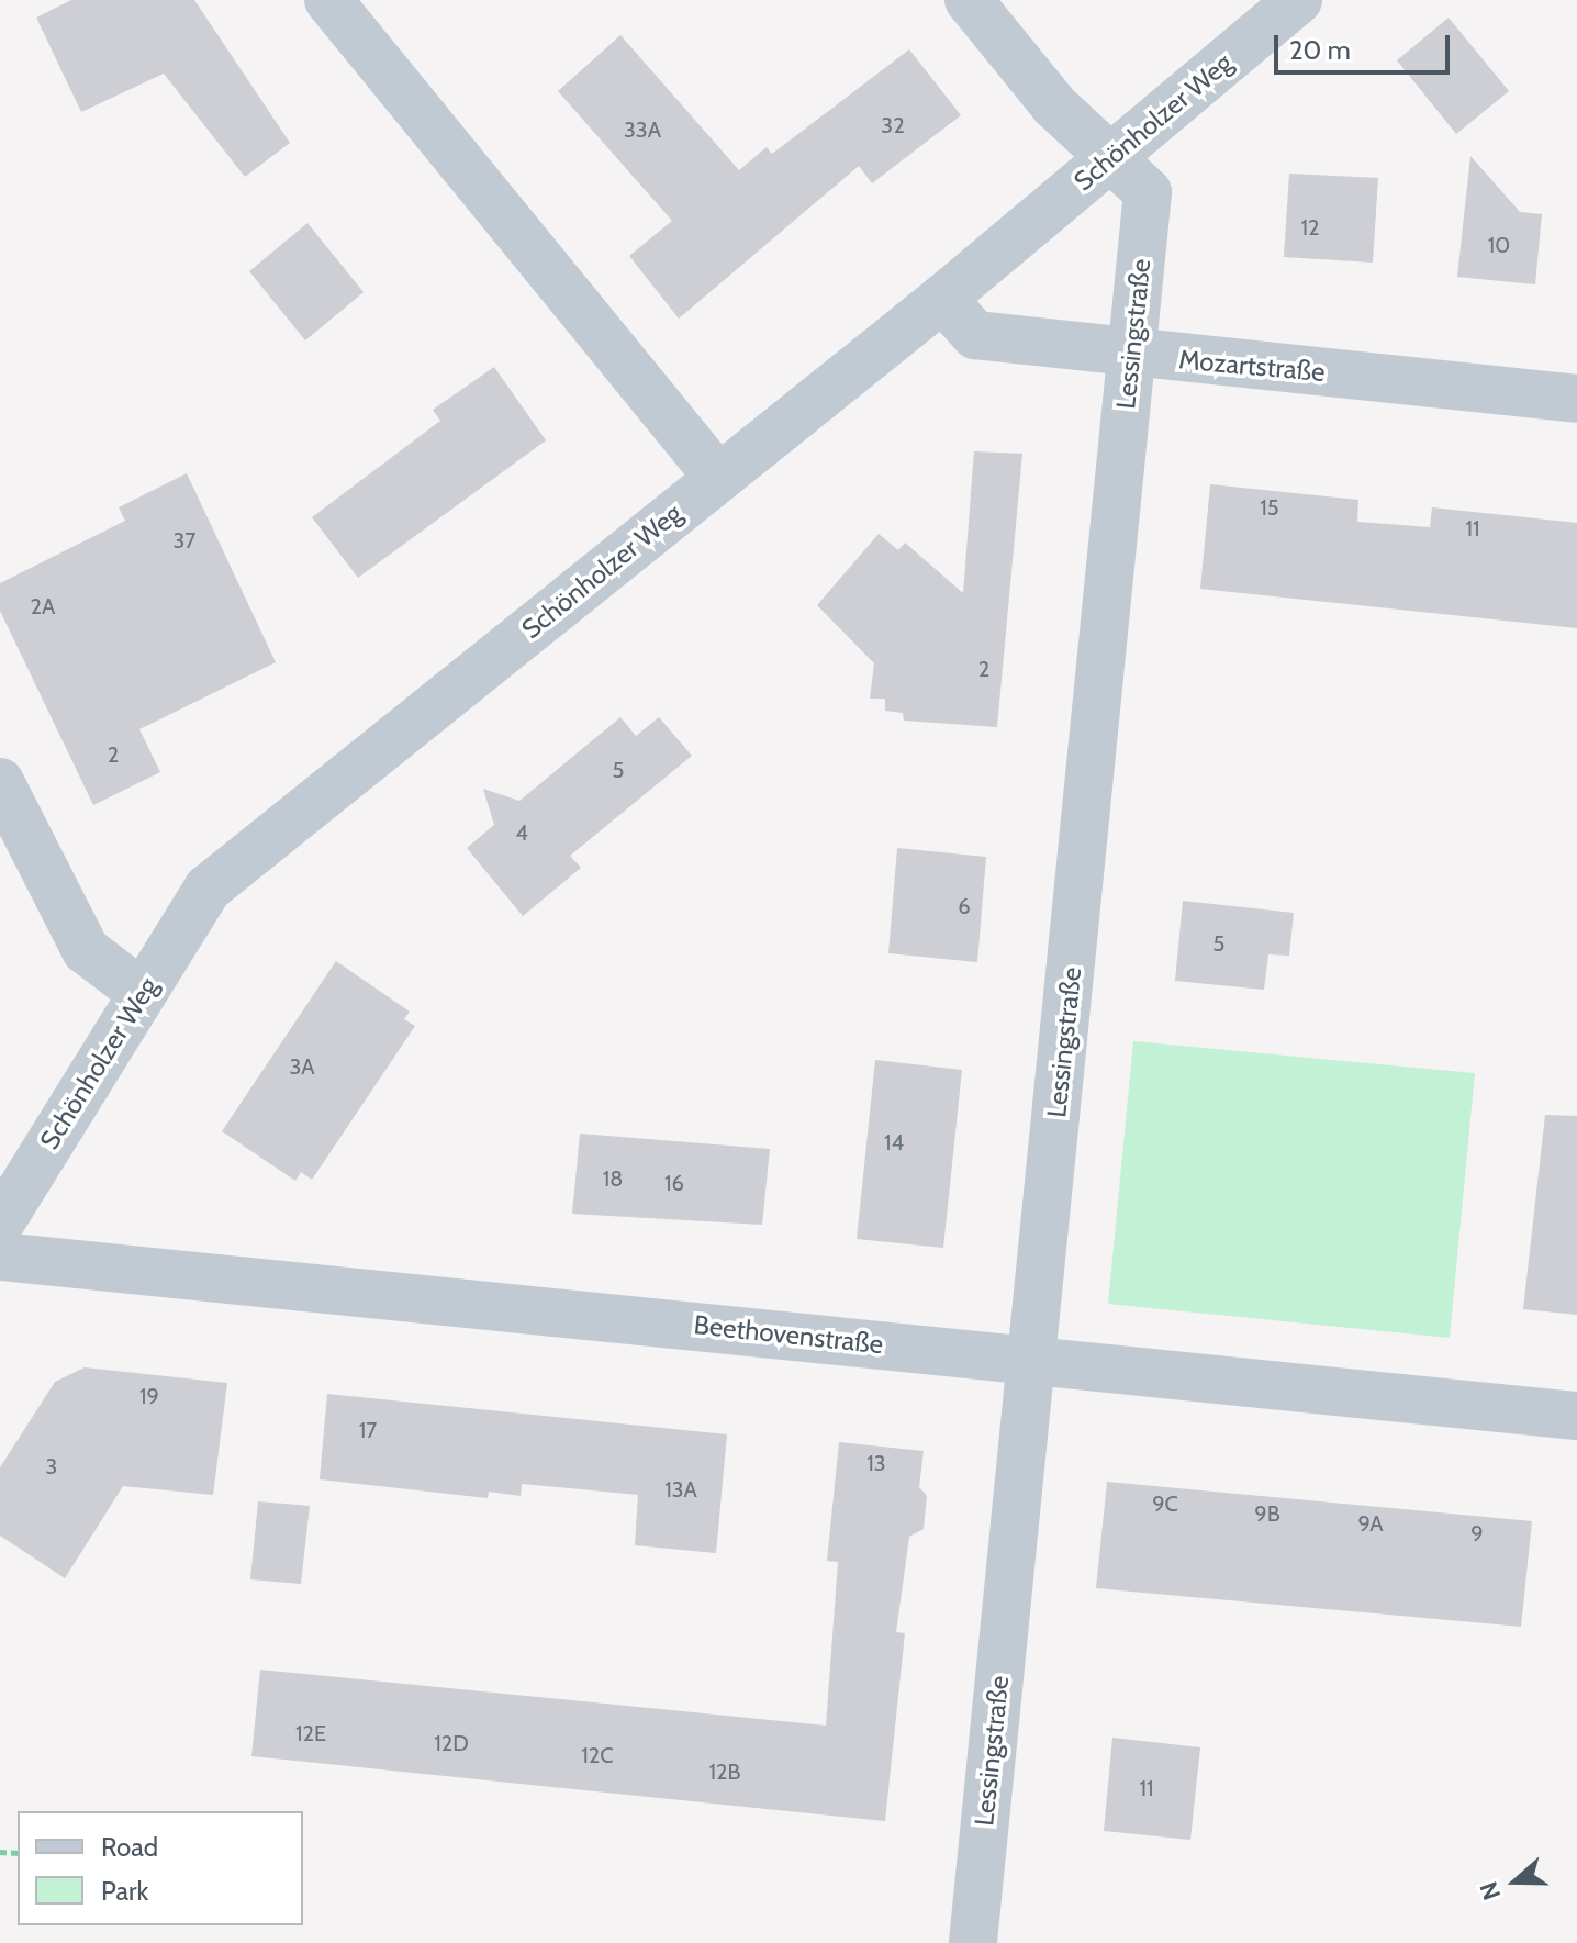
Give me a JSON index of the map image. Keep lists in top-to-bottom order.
{
  "streets": {
    "street": [
      "Schönholzer Weg",
      "Lessingstraße",
      "Mozartstraße",
      "Beethovenstraße"
    ]
  },
  "crossings": [
    ["Schönholzer Weg", "Lessingstraße"],
    ["Schönholzer Weg", "Mozartstraße"],
    ["Lessingstraße", "Mozartstraße"],
    ["Lessingstraße", "Beethovenstraße"]
  ],
  "house_numbers": [
    "32",
    "33A",
    "12",
    "10",
    "15",
    "11",
    "37",
    "2A",
    "2",
    "2",
    "5",
    "4",
    "6",
    "5",
    "3A",
    "14",
    "18",
    "16",
    "19",
    "17",
    "13",
    "3",
    "13A",
    "9C",
    "9B",
    "9A",
    "9",
    "12E",
    "12D",
    "12C",
    "12B",
    "11"
  ],
  "legend": ["Road", "Park"],
  "scale_bar": "20 m",
  "north": "left"
}
